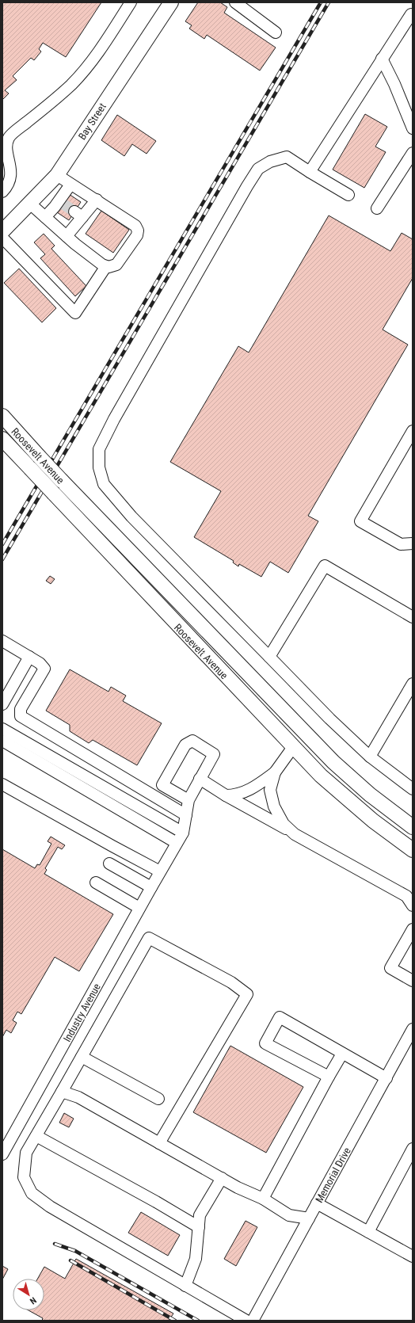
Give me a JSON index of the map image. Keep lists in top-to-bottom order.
{
  "streets": {
    "main road": ["Bay Street", "Roosevelt Avenue"],
    "street": ["Industry Avenue", "Memorial Drive"]
  },
  "north": "bottom right"
}
